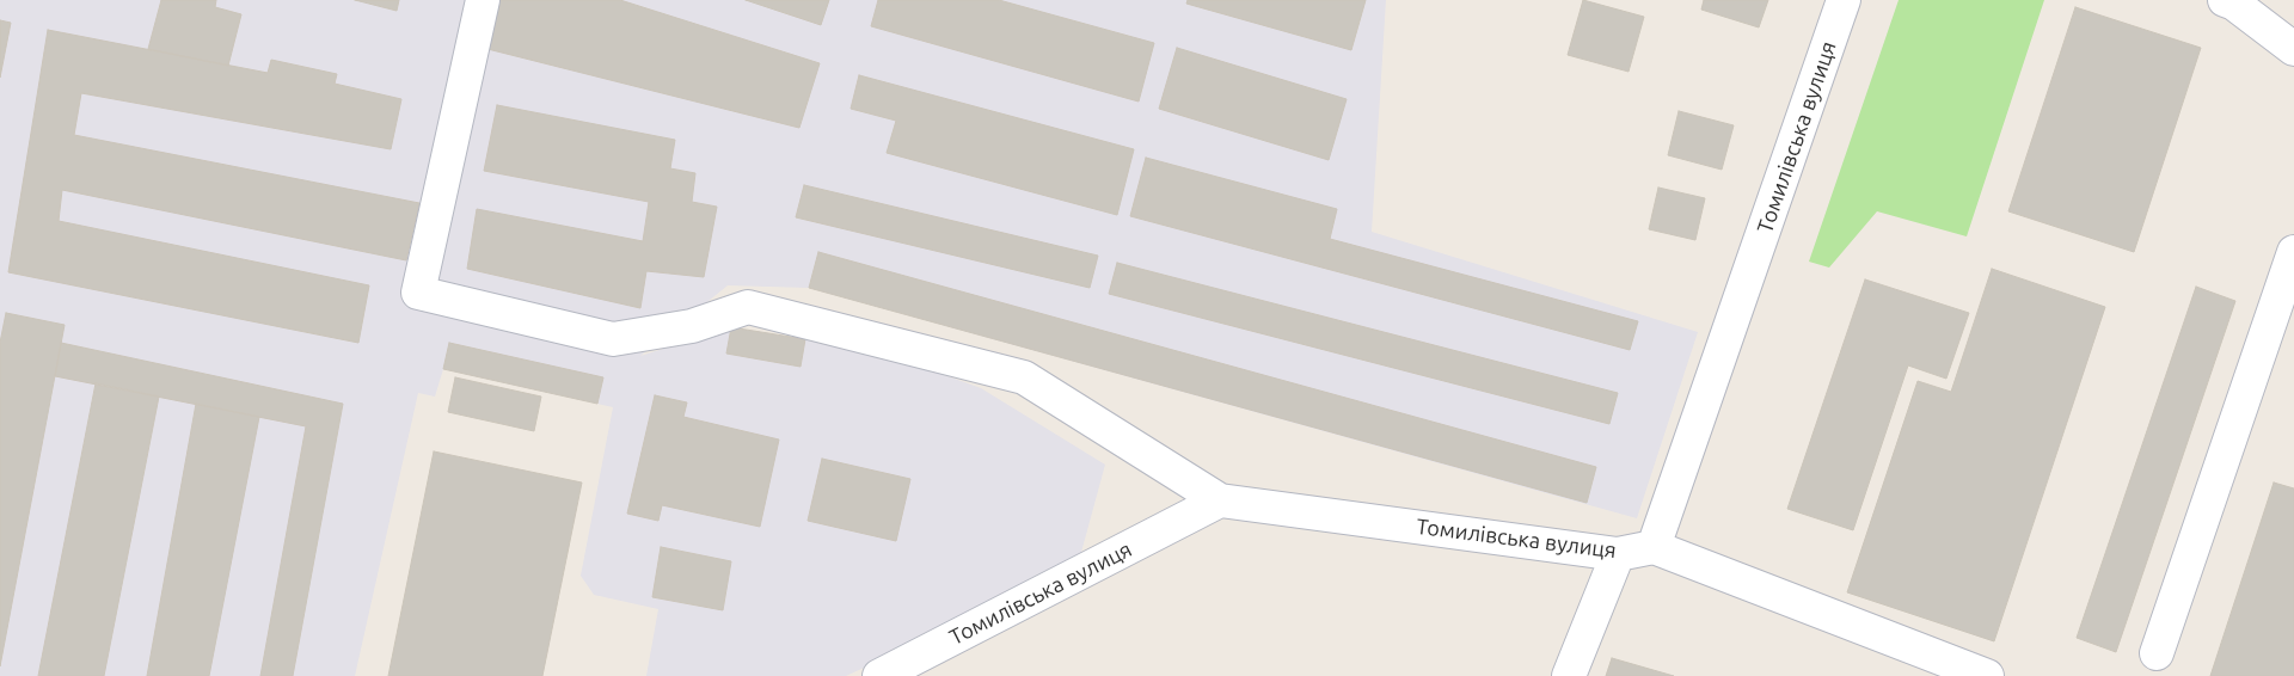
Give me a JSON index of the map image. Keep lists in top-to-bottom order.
{
  "streets": {
    "street": ["Томилівська вулиця"]
  }
}
